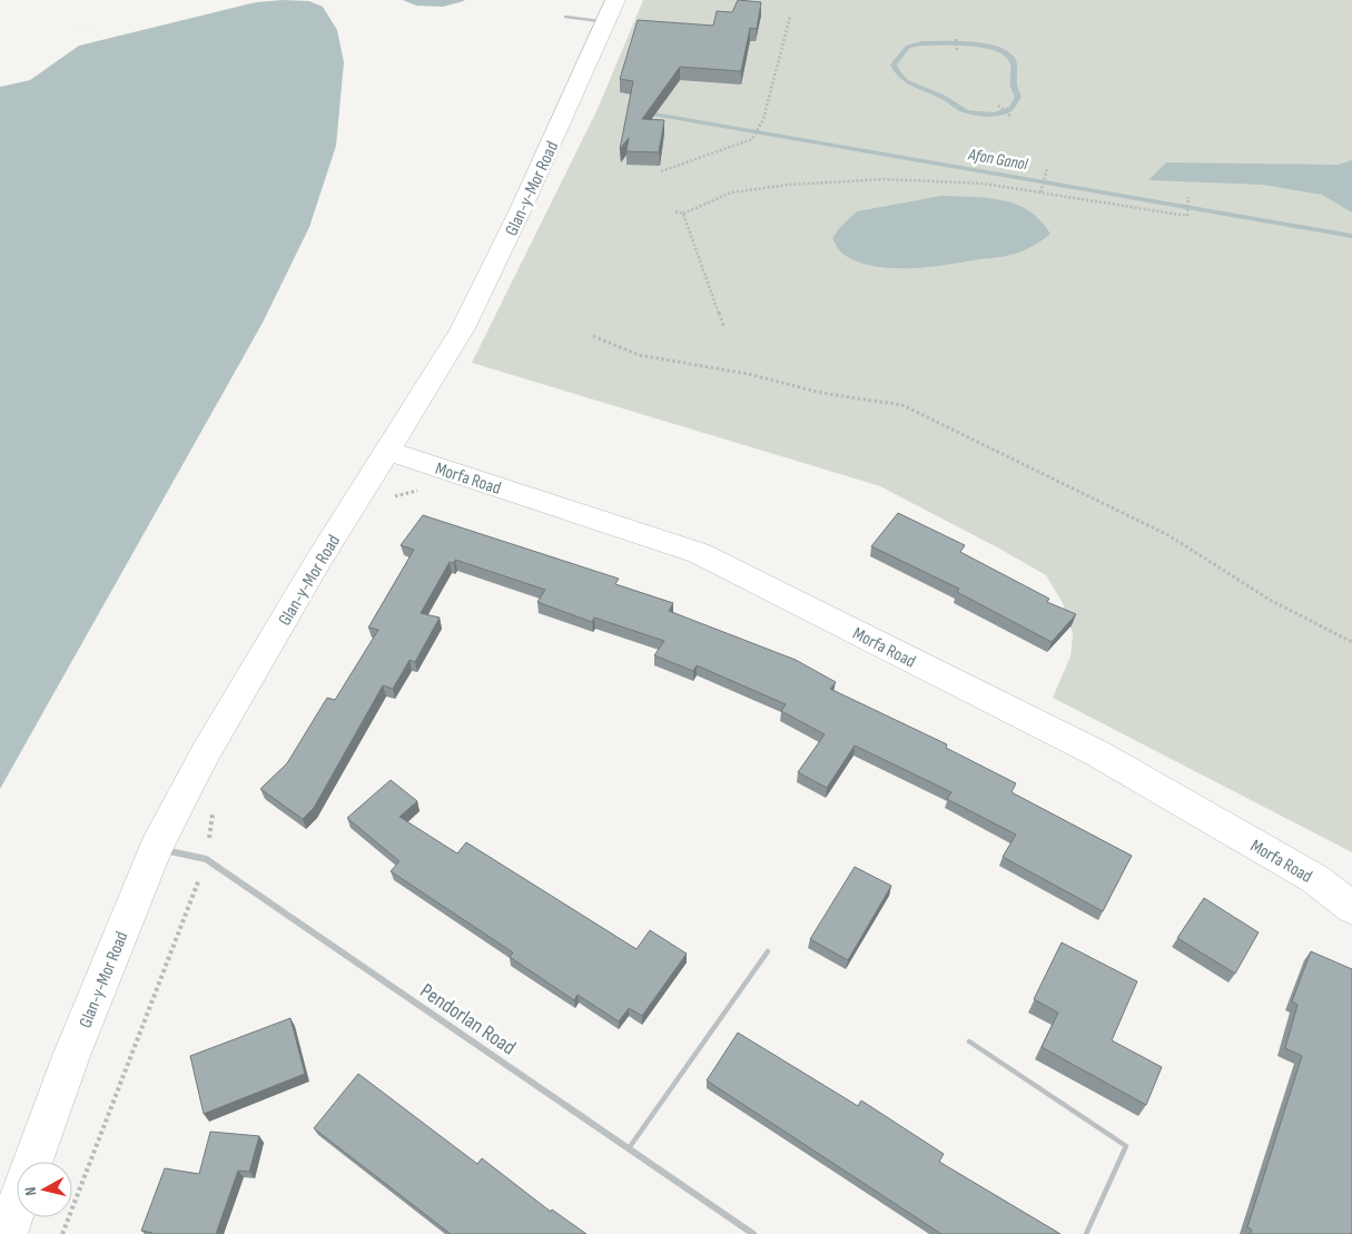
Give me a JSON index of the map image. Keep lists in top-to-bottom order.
{
  "streets": {
    "street": ["Glan-y-Mor Road", "Morfa Road", "Pendorlan Road"]
  },
  "crossings": [
    ["Glan-y-Mor Road", "Morfa Road"],
    ["Glan-y-Mor Road", "Pendorlan Road"]
  ],
  "water": ["Afon Ganol"],
  "north": "left"
}
